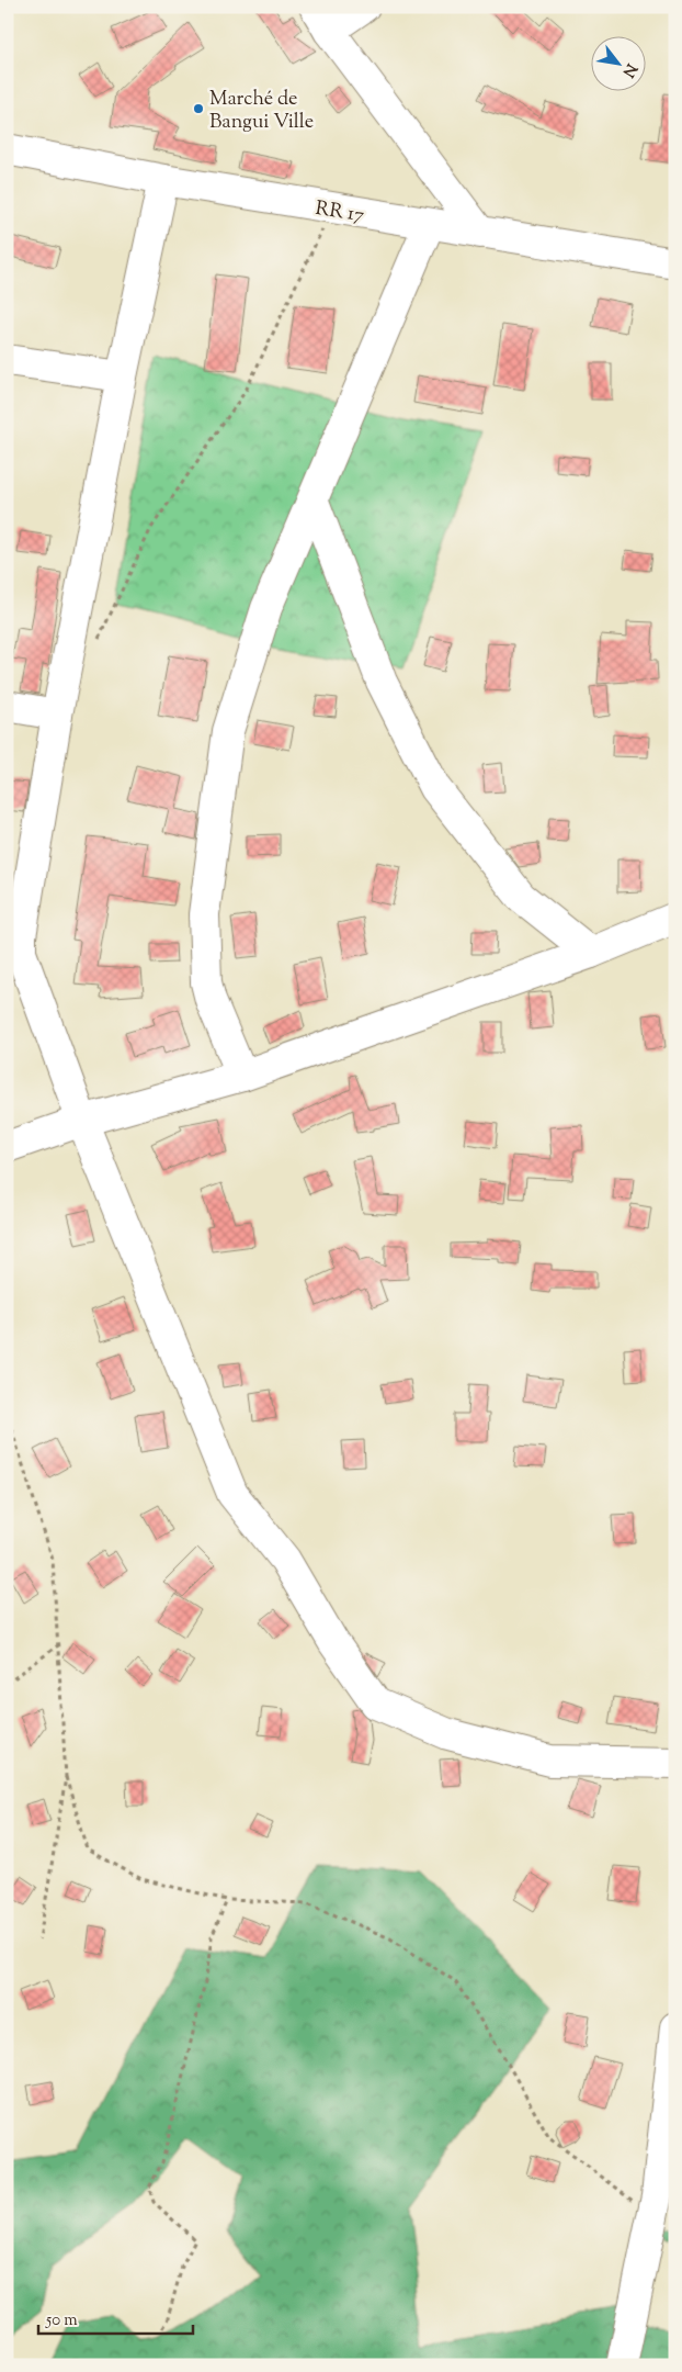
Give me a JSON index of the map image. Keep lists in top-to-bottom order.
{
  "streets": {
    "street": ["RR 17"]
  },
  "places": ["Marché de Bangui Ville"],
  "scale_bar": "50 m",
  "north": "bottom right"
}
